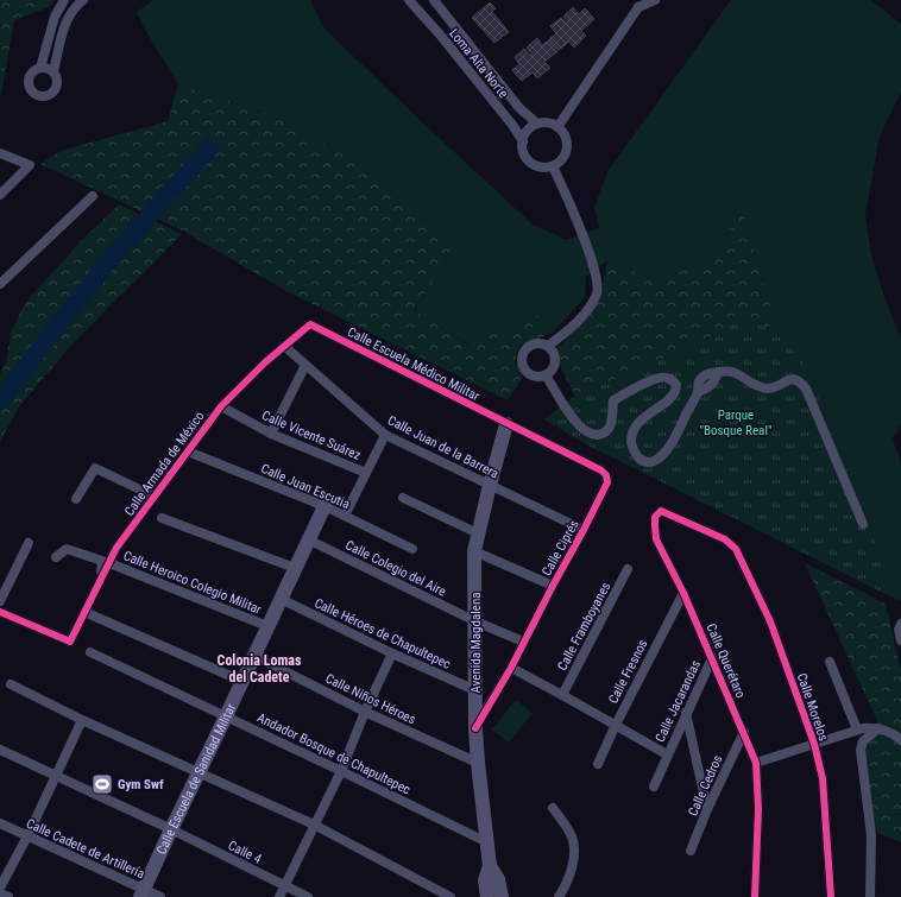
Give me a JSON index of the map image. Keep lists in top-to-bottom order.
{
  "streets": {
    "main road": ["Avenida Magdalena", "Calle Escuela de Sanidad Militar"],
    "street": [
      "Loma Alta Norte",
      "Calle Escuela Médico Militar",
      "Calle Vicente Suárez",
      "Calle Juan de la Barrera",
      "Calle Armada de México",
      "Calle Juan Escutia",
      "Calle Ciprés",
      "Calle Colegio del Aire",
      "Calle Heroico Colegio Militar",
      "Calle Framboyanes",
      "Calle Héroes de Chapultepec",
      "Calle Querétaro",
      "Calle Fresnos",
      "Calle Niños Héroes",
      "Calle Jacarandas",
      "Calle Morelos",
      "Andador Bosque de Chapultepec",
      "Calle Cedros",
      "Calle Cadete de Artillería",
      "Calle 4"
    ]
  },
  "crossings": [
    ["Calle Escuela Médico Militar", "Calle Armada de México"],
    ["Calle Escuela Médico Militar", "Calle Ciprés"],
    ["Calle Escuela Médico Militar", "Avenida Magdalena"],
    ["Calle Vicente Suárez", "Calle Armada de México"],
    ["Calle Juan de la Barrera", "Calle Armada de México"],
    ["Calle Juan de la Barrera", "Calle Ciprés"],
    ["Calle Juan de la Barrera", "Avenida Magdalena"],
    ["Calle Armada de México", "Calle Juan Escutia"],
    ["Calle Armada de México", "Calle Heroico Colegio Militar"],
    ["Calle Juan Escutia", "Calle Escuela de Sanidad Militar"],
    ["Calle Ciprés", "Calle Colegio del Aire"],
    ["Calle Ciprés", "Avenida Magdalena"],
    ["Calle Ciprés", "Calle Jacarandas"],
    ["Calle Colegio del Aire", "Avenida Magdalena"],
    ["Calle Colegio del Aire", "Calle Escuela de Sanidad Militar"],
    ["Calle Heroico Colegio Militar", "Calle Escuela de Sanidad Militar"],
    ["Calle Framboyanes", "Calle Jacarandas"],
    ["Calle Héroes de Chapultepec", "Avenida Magdalena"],
    ["Calle Héroes de Chapultepec", "Calle Escuela de Sanidad Militar"],
    ["Avenida Magdalena", "Calle Niños Héroes"],
    ["Avenida Magdalena", "Andador Bosque de Chapultepec"],
    ["Calle Querétaro", "Calle Fresnos"],
    ["Calle Querétaro", "Calle Jacarandas"],
    ["Calle Querétaro", "Calle Morelos"],
    ["Calle Querétaro", "Calle Cedros"],
    ["Calle Fresnos", "Calle Jacarandas"],
    ["Calle Niños Héroes", "Calle Escuela de Sanidad Militar"],
    ["Andador Bosque de Chapultepec", "Calle Escuela de Sanidad Militar"],
    ["Calle Escuela de Sanidad Militar", "Calle Cadete de Artillería"],
    ["Calle Escuela de Sanidad Militar", "Calle 4"]
  ],
  "districts": ["Colonia Lomas del Cadete"],
  "parks": ["Parque \"Bosque Real\""],
  "places": {
    "sports": ["Gym Swf"]
  }
}
